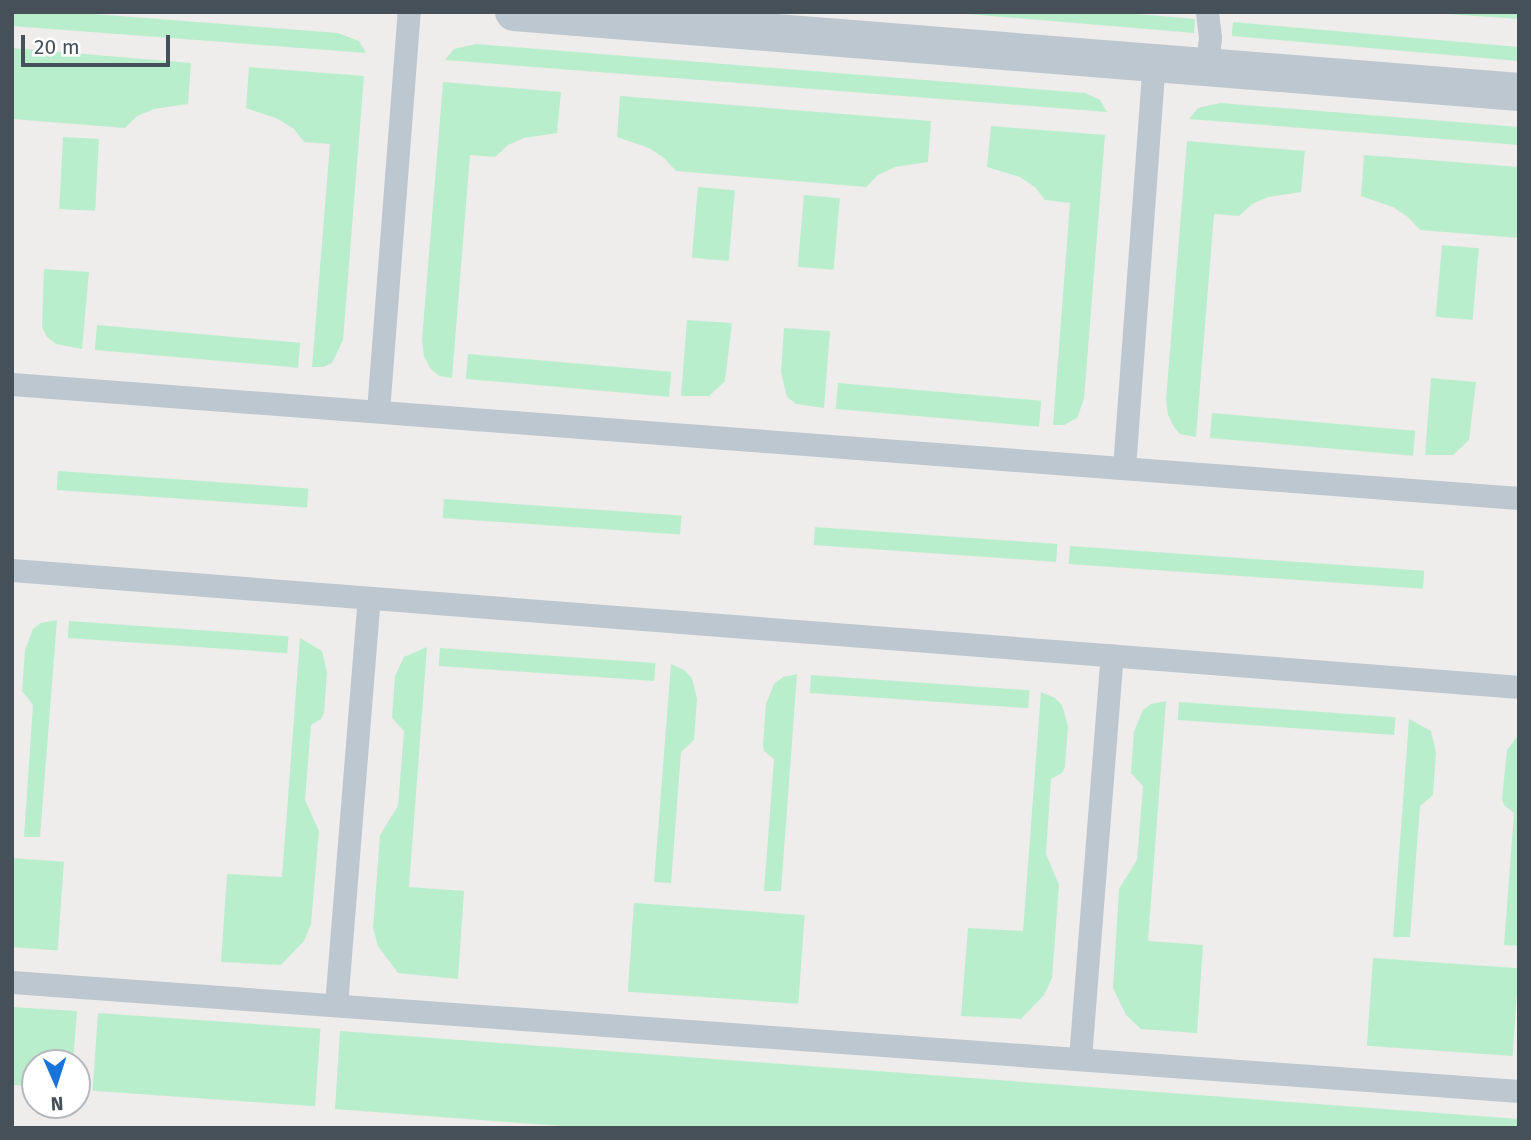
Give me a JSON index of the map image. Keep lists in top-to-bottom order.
{
  "scale_bar": "20 m",
  "north": "bottom"
}
